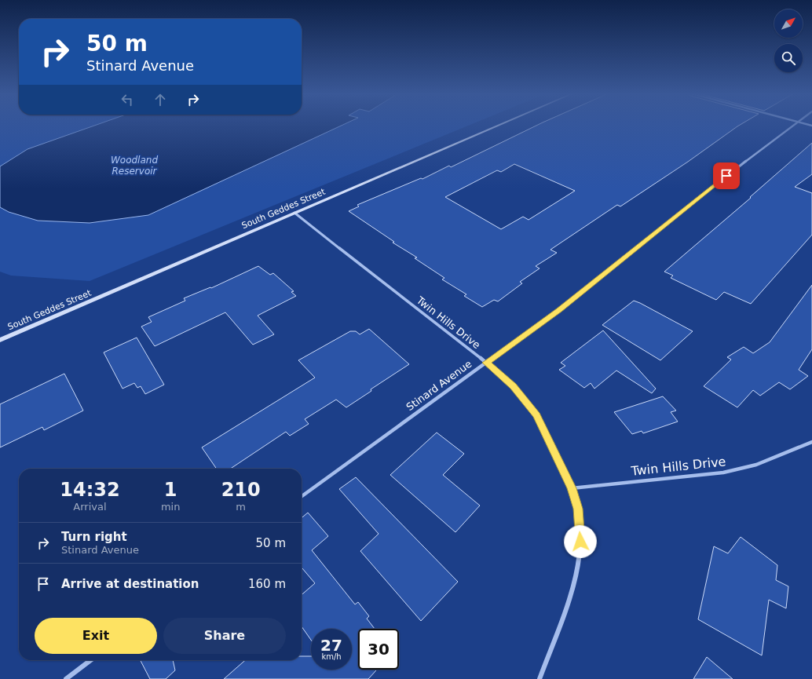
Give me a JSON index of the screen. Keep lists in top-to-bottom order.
{
  "streets": {
    "main road": ["South Geddes Street"],
    "street": ["Twin Hills Drive", "Stinard Avenue"]
  },
  "crossings": [
    ["South Geddes Street", "Twin Hills Drive"],
    ["Twin Hills Drive", "Stinard Avenue"]
  ],
  "water": ["Woodland Reservoir"],
  "north": "top right",
  "page": {
    "turn": ["50 m", "Stinard Avenue"],
    "eta": [
      "14:32",
      "Arrival",
      "1",
      "min",
      "210",
      "m"
    ],
    "list": [
      {
        "name": "Turn right",
        "note": "Stinard Avenue",
        "value": "50 m"
      },
      {
        "name": "Arrive at destination",
        "value": "160 m"
      }
    ],
    "buttons": ["Exit", "Share"],
    "speed": "27 km/h",
    "limit": "30"
  }
}
